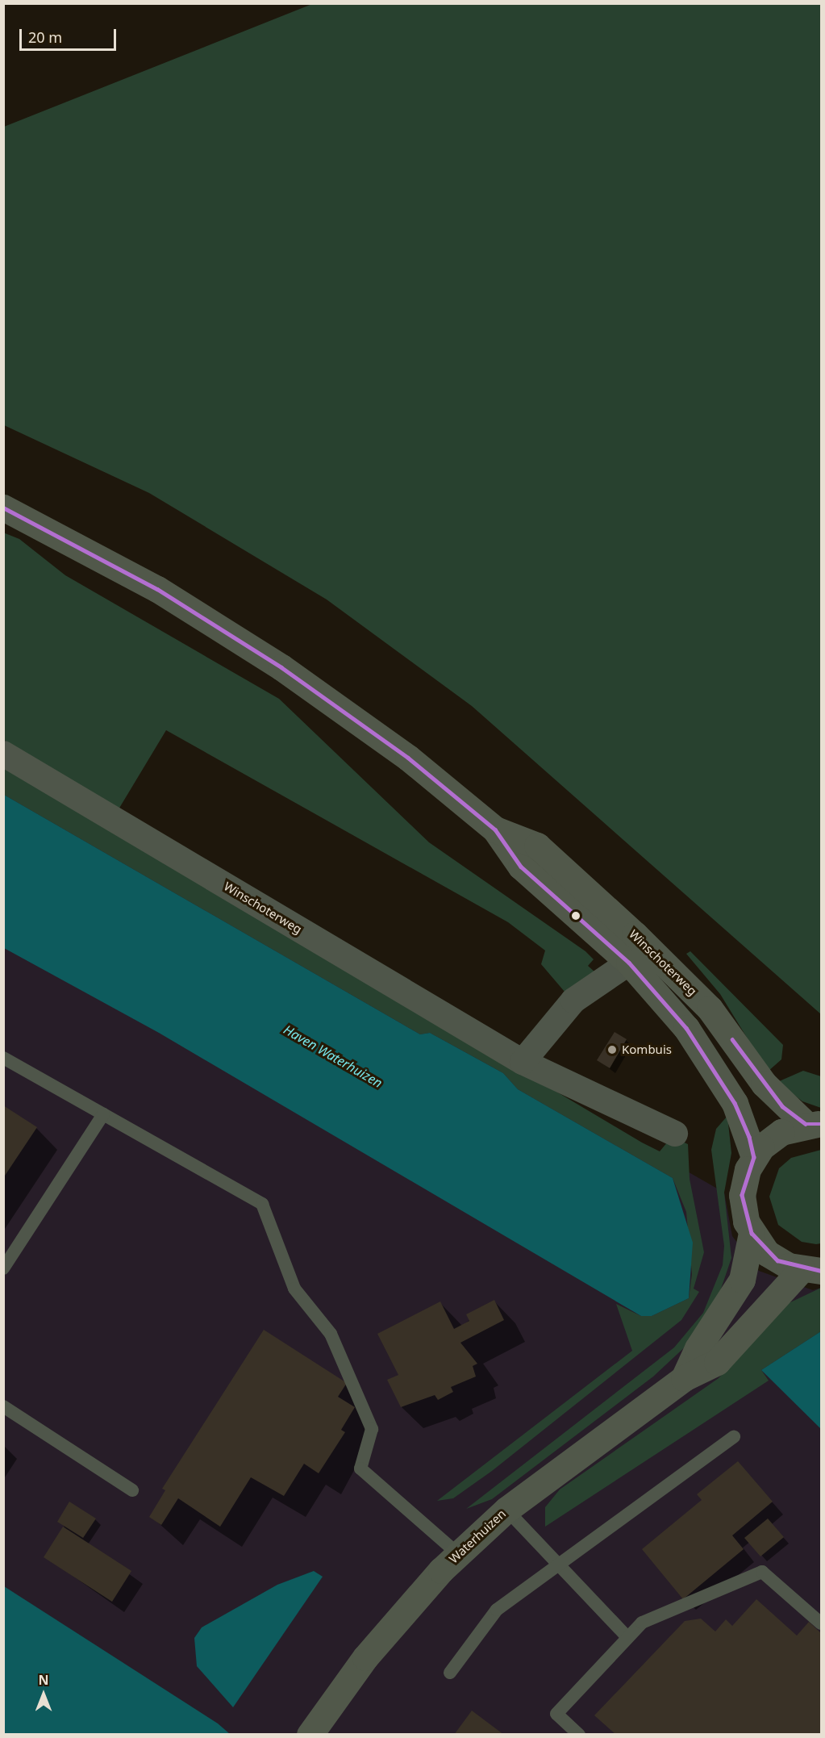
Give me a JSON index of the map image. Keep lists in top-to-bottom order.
{
  "streets": {
    "main road": ["Winschoterweg", "Waterhuizen"]
  },
  "water": ["Haven Waterhuizen"],
  "places": ["Kombuis"],
  "scale_bar": "20 m",
  "north": "top"
}
